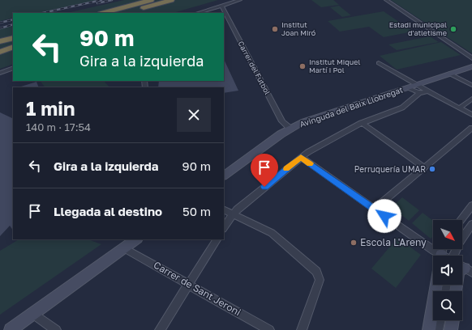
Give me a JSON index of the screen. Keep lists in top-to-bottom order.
{
  "streets": {
    "main road": ["Avinguda del Baix Llobregat"],
    "street": ["Carrer del Futbol", "Carrer de Sant Jeroni"]
  },
  "crossings": [
    ["Carrer del Futbol", "Avinguda del Baix Llobregat"]
  ],
  "places": [
    "Institut Joan Miró",
    "Estadi municipal d'atletisme",
    "Institut Miquel Martí i Pol",
    "Perruquería UMAR",
    "Escola L'Areny"
  ],
  "north": "bottom right",
  "page": {
    "turn": ["90 m", "Gira a la izquierda"],
    "heading": ["1 min", "140 m · 17:54"],
    "list": [
      {
        "name": "Gira a la izquierda",
        "value": "90 m"
      },
      {
        "name": "Llegada al destino",
        "value": "50 m"
      }
    ]
  }
}
